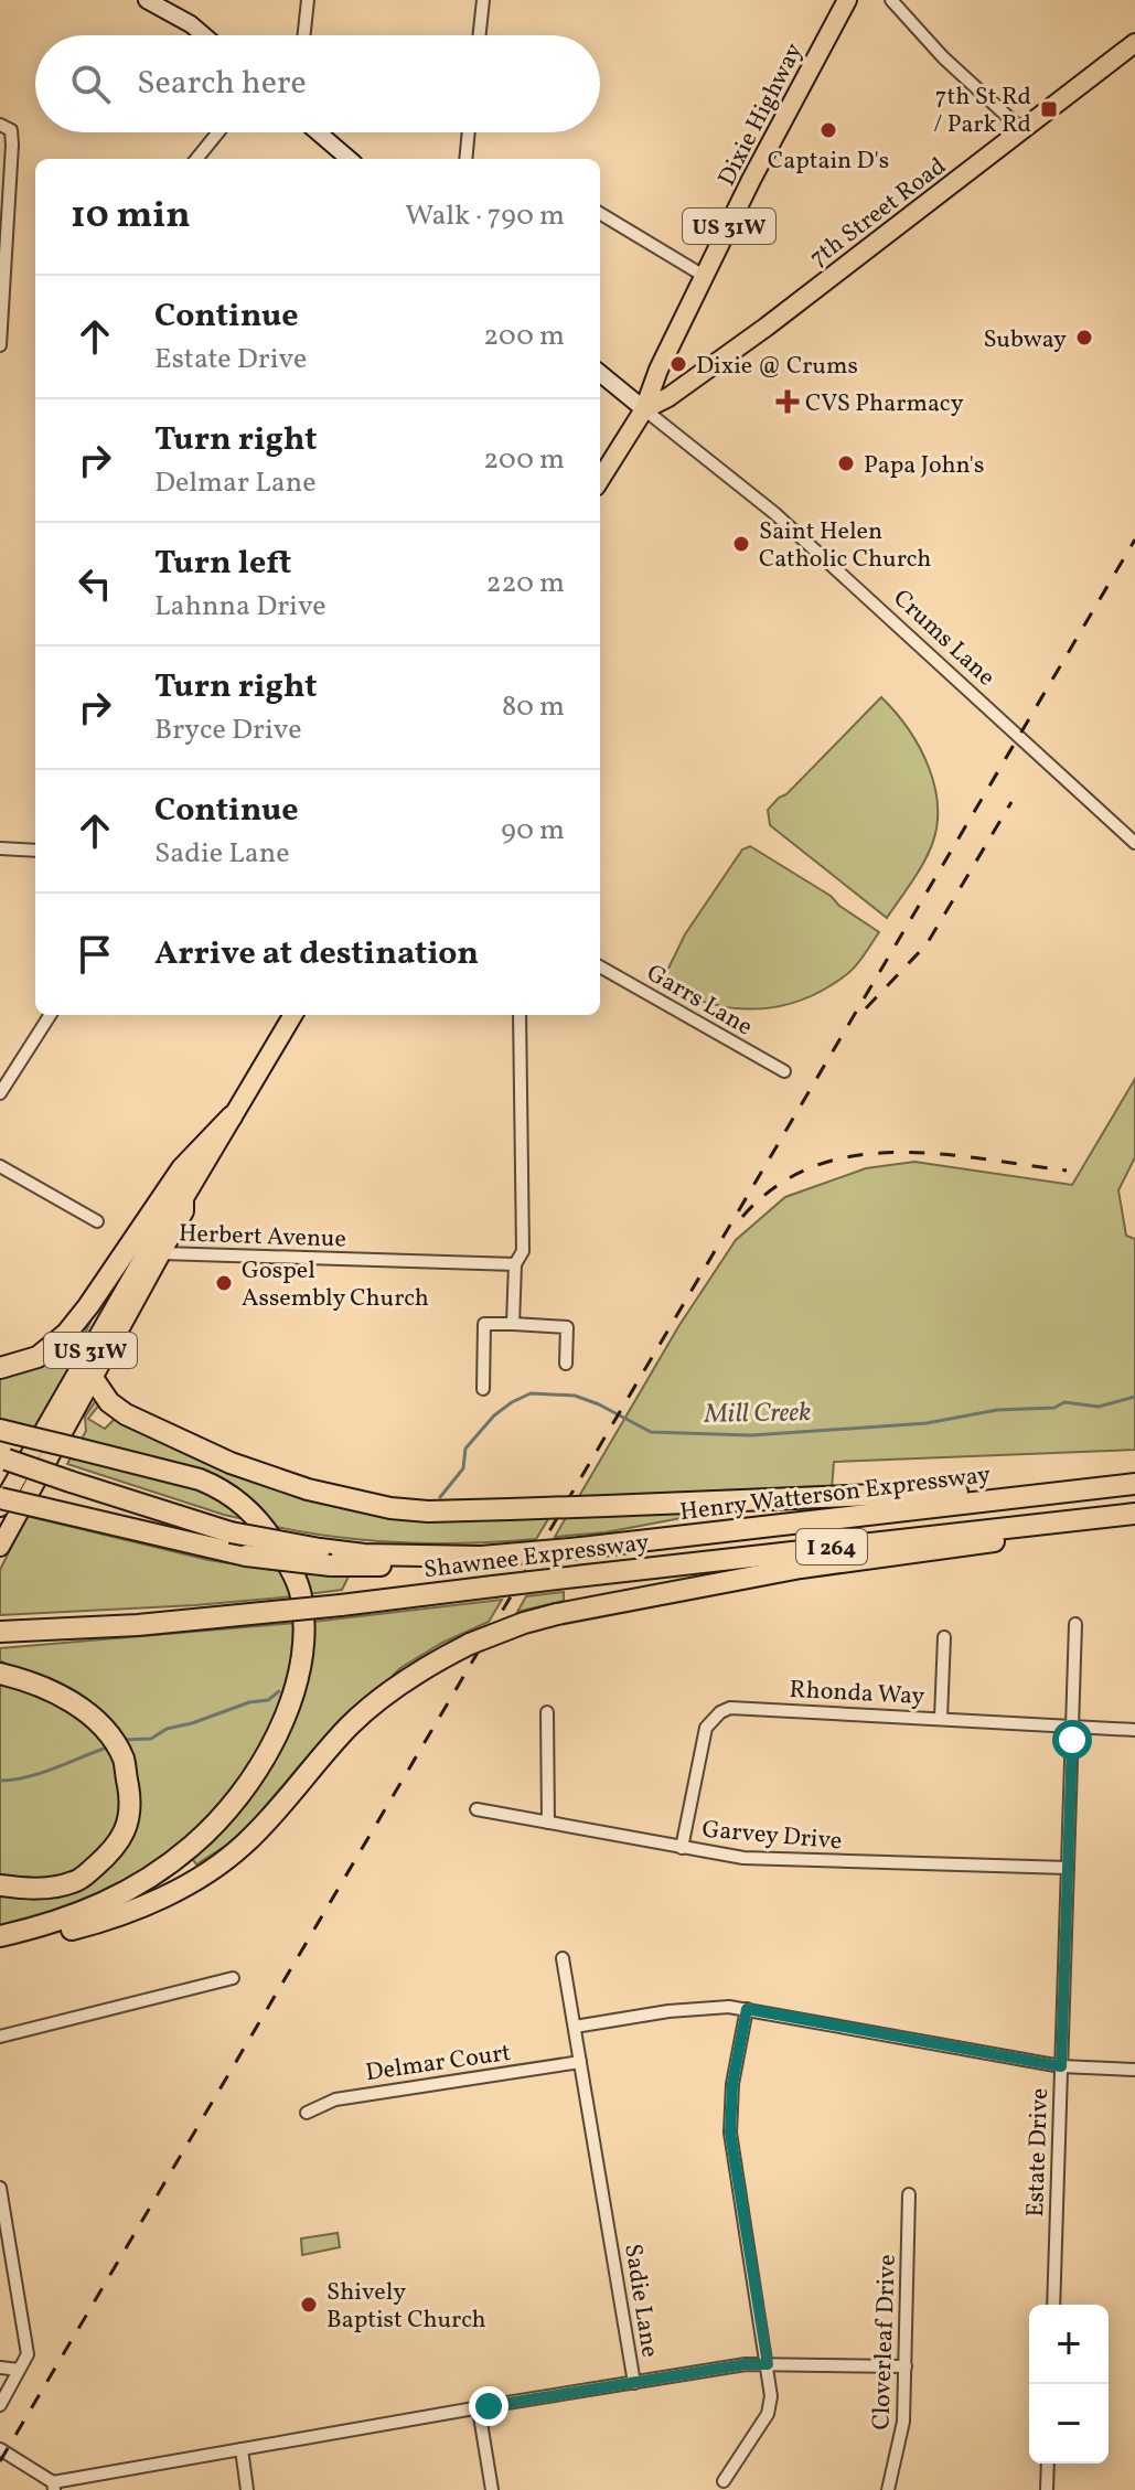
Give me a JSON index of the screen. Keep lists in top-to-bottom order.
{
  "streets": {
    "highway": ["Henry Watterson Expressway", "I 264", "Shawnee Expressway"],
    "main road": [
      "Dixie Highway",
      "7th Street Road",
      "US 31W",
      "Crums Lane"
    ],
    "street": [
      "Garrs Lane",
      "Herbert Avenue",
      "Rhonda Way",
      "Garvey Drive",
      "Delmar Court",
      "Estate Drive",
      "Sadie Lane",
      "Cloverleaf Drive"
    ]
  },
  "crossings": [
    ["Dixie Highway", "7th Street Road"],
    ["Dixie Highway", "Crums Lane"],
    ["7th Street Road", "Crums Lane"],
    ["US 31W", "Herbert Avenue"],
    ["Henry Watterson Expressway", "Shawnee Expressway"],
    ["I 264", "Shawnee Expressway"],
    ["Rhonda Way", "Garvey Drive"],
    ["Rhonda Way", "Estate Drive"],
    ["Garvey Drive", "Estate Drive"],
    ["Delmar Court", "Sadie Lane"]
  ],
  "water": ["Mill Creek"],
  "places": {
    "transit": ["7th St Rd / Park Rd"],
    "other": [
      "Captain D's",
      "Subway",
      "Dixie @ Crums",
      "Papa John's",
      "Saint Helen Catholic Church",
      "Gospel Assembly Church",
      "Shively Baptist Church"
    ],
    "health": ["CVS Pharmacy"]
  },
  "page": {
    "search": "Search here",
    "heading": ["10 min", "Walk · 790 m"],
    "list": [
      ["Continue", "Estate Drive", "200 m"],
      ["Turn right", "Delmar Lane", "200 m"],
      ["Turn left", "Lahnna Drive", "220 m"],
      ["Turn right", "Bryce Drive", "80 m"],
      ["Continue", "Sadie Lane", "90 m"],
      "Arrive at destination"
    ],
    "map_buttons": ["+", "−"]
  }
}
